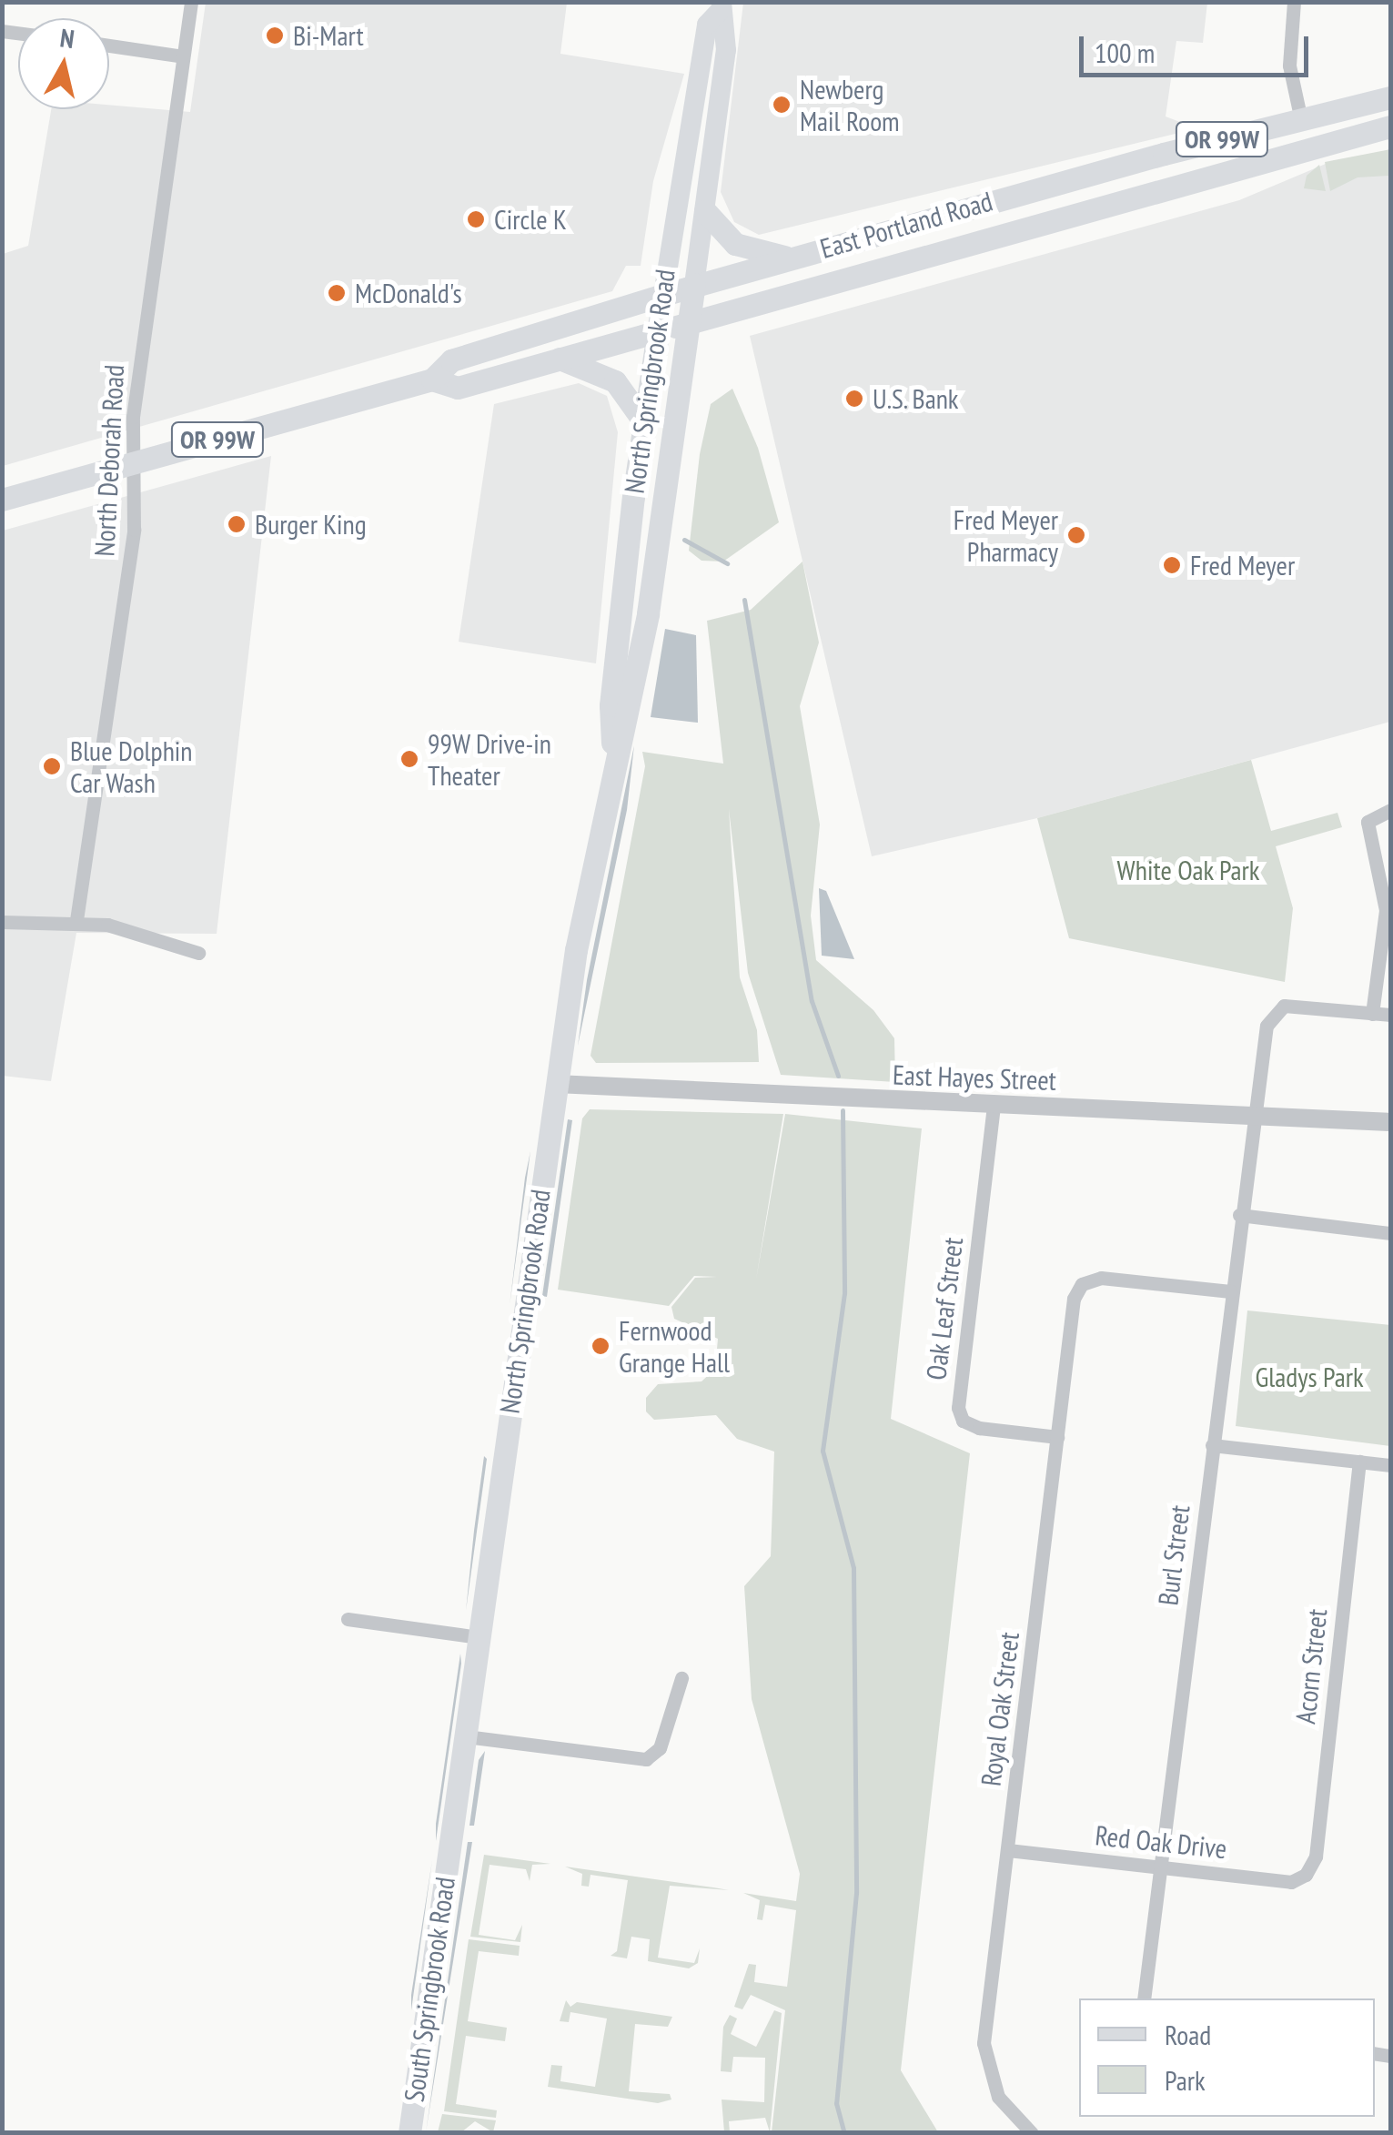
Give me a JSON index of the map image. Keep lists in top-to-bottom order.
{
  "streets": {
    "main road": [
      "OR 99W",
      "East Portland Road",
      "North Springbrook Road",
      "South Springbrook Road"
    ],
    "street": [
      "North Deborah Road",
      "East Hayes Street",
      "Oak Leaf Street",
      "Burl Street",
      "Acorn Street",
      "Royal Oak Street",
      "Red Oak Drive"
    ]
  },
  "crossings": [
    ["East Portland Road", "North Springbrook Road"],
    ["East Portland Road", "North Deborah Road"],
    ["North Springbrook Road", "East Hayes Street"],
    ["North Springbrook Road", "South Springbrook Road"],
    ["East Hayes Street", "Oak Leaf Street"],
    ["East Hayes Street", "Burl Street"],
    ["Oak Leaf Street", "Royal Oak Street"],
    ["Burl Street", "Royal Oak Street"],
    ["Burl Street", "Red Oak Drive"],
    ["Acorn Street", "Red Oak Drive"],
    ["Royal Oak Street", "Red Oak Drive"]
  ],
  "parks": ["White Oak Park", "Gladys Park"],
  "places": [
    "Bi-Mart",
    "Newberg Mail Room",
    "Circle K",
    "McDonald's",
    "U.S. Bank",
    "Burger King",
    "Fred Meyer Pharmacy",
    "Fred Meyer",
    "99W Drive-in Theater",
    "Blue Dolphin Car Wash",
    "Fernwood Grange Hall"
  ],
  "legend": ["Road", "Park"],
  "scale_bar": "100 m",
  "north": "top"
}
